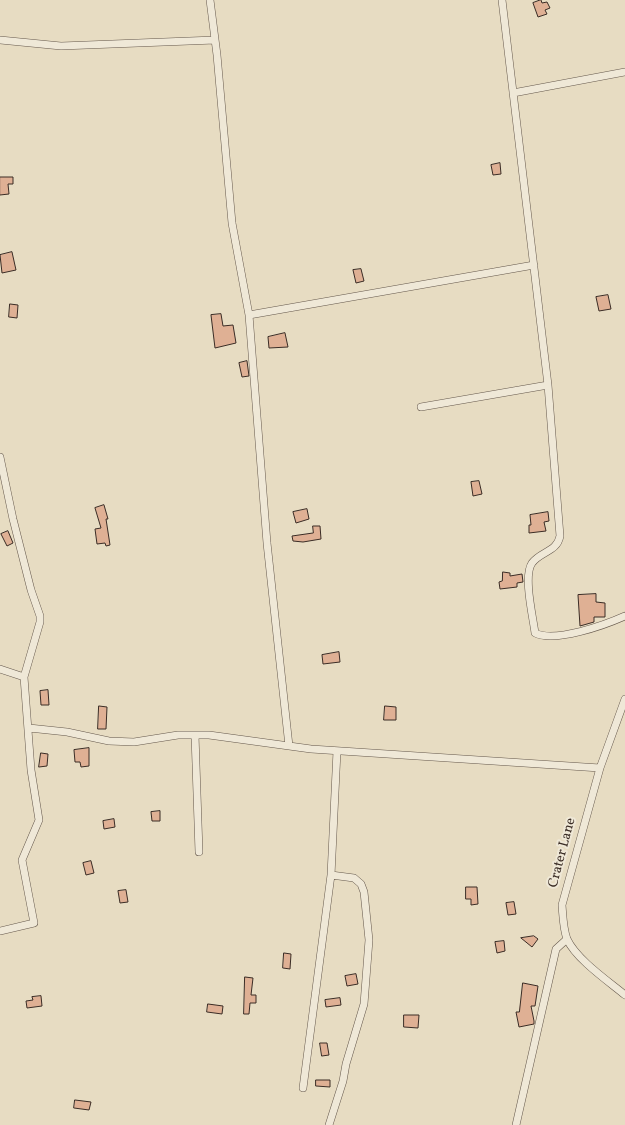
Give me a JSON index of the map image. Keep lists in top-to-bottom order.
{
  "streets": {
    "street": ["Crater Lane"]
  }
}
